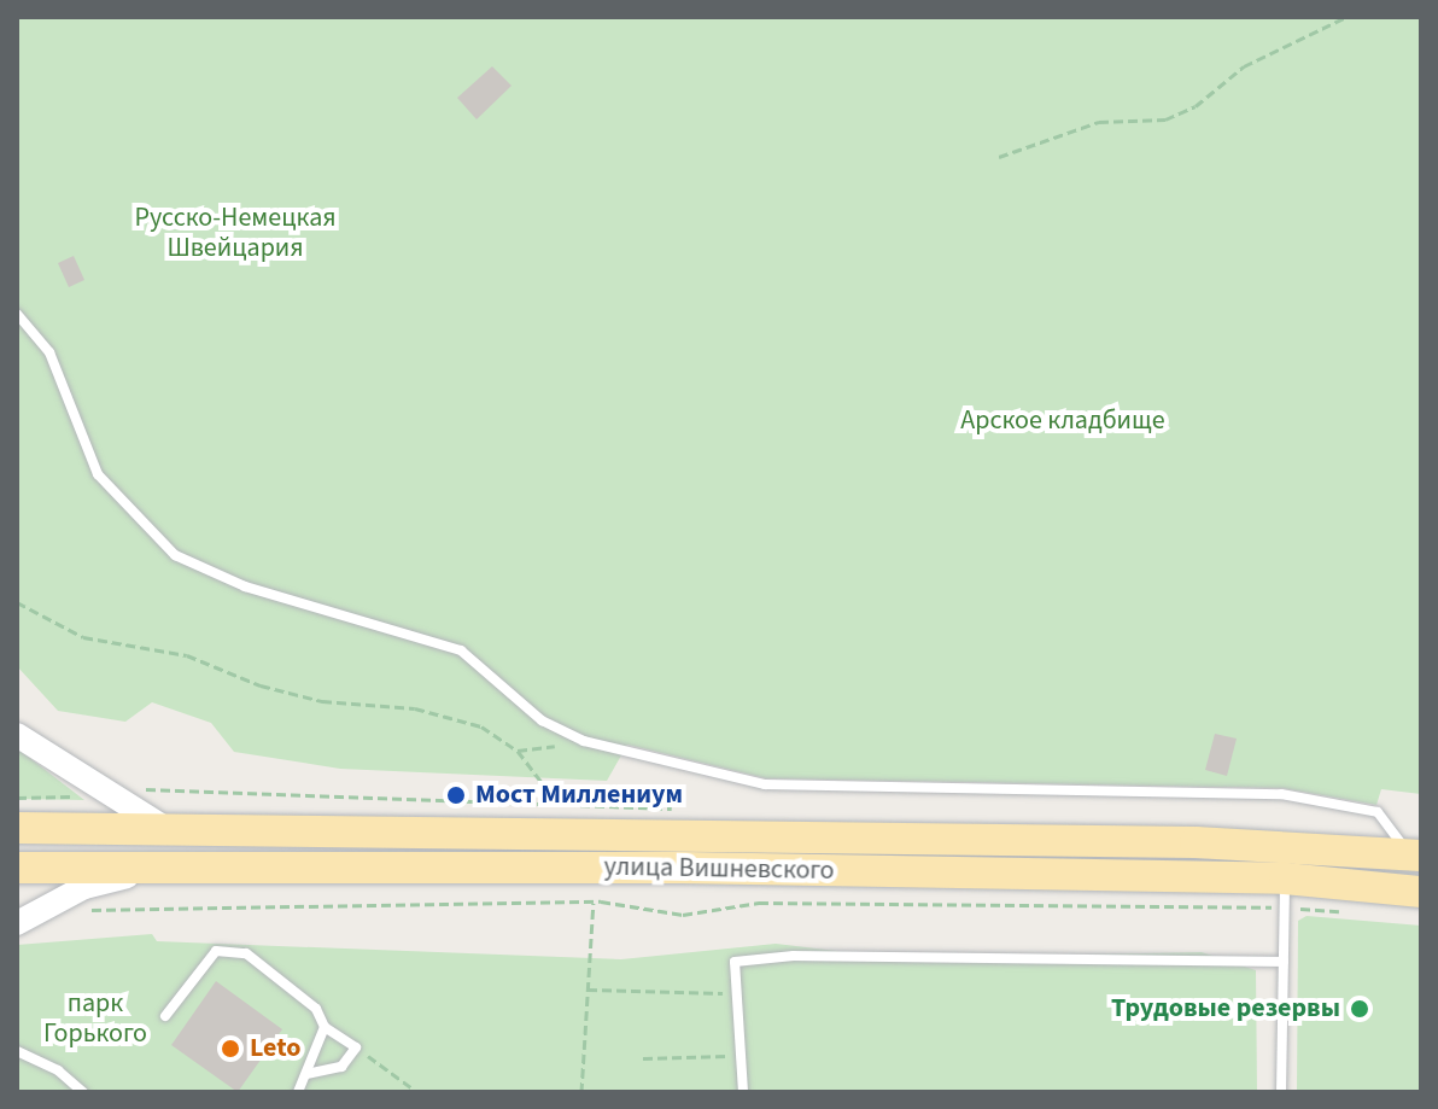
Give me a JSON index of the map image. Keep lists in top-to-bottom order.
{
  "streets": {
    "main road": ["улица Вишневского"]
  },
  "parks": ["Русско-Немецкая Швейцария", "Арское кладбище", "парк Горького"],
  "places": ["Мост Миллениум", "Трудовые резервы", "Leto"]
}
